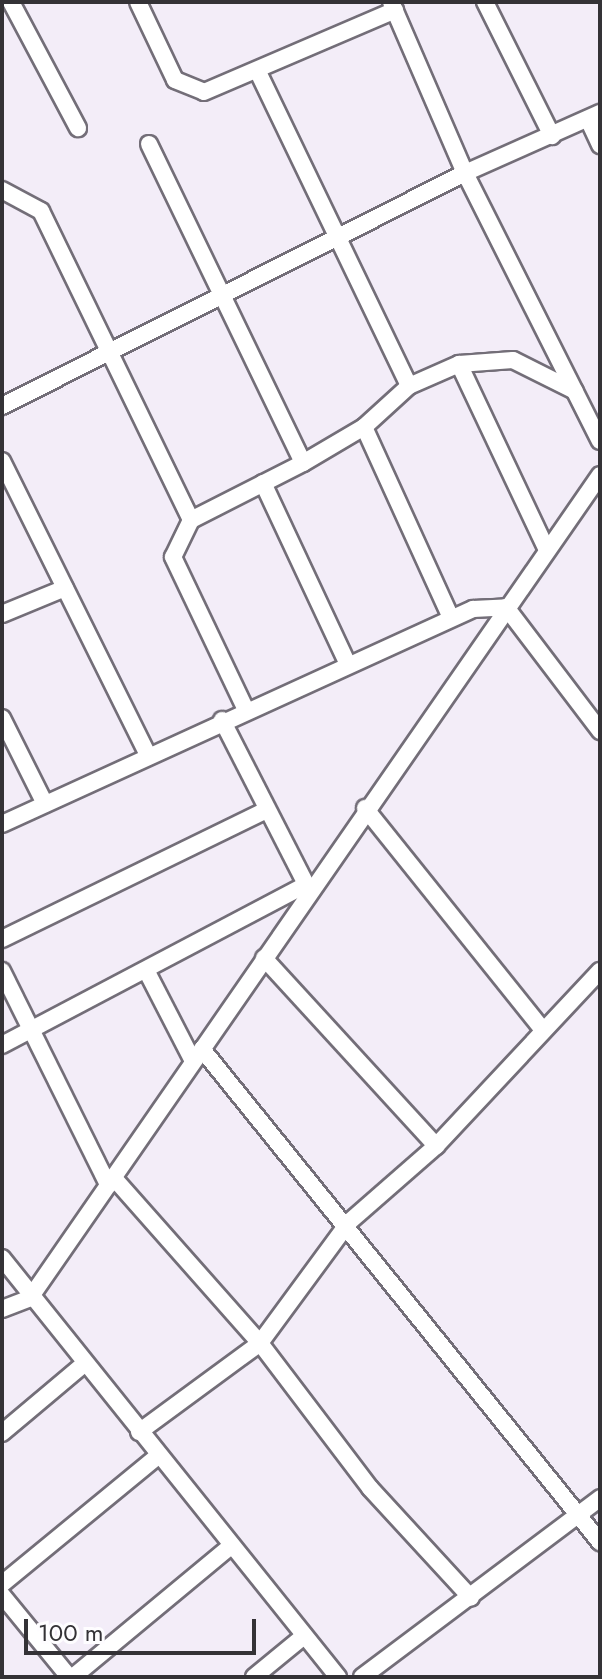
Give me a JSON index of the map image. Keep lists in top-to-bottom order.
{
  "scale_bar": "100 m"
}
